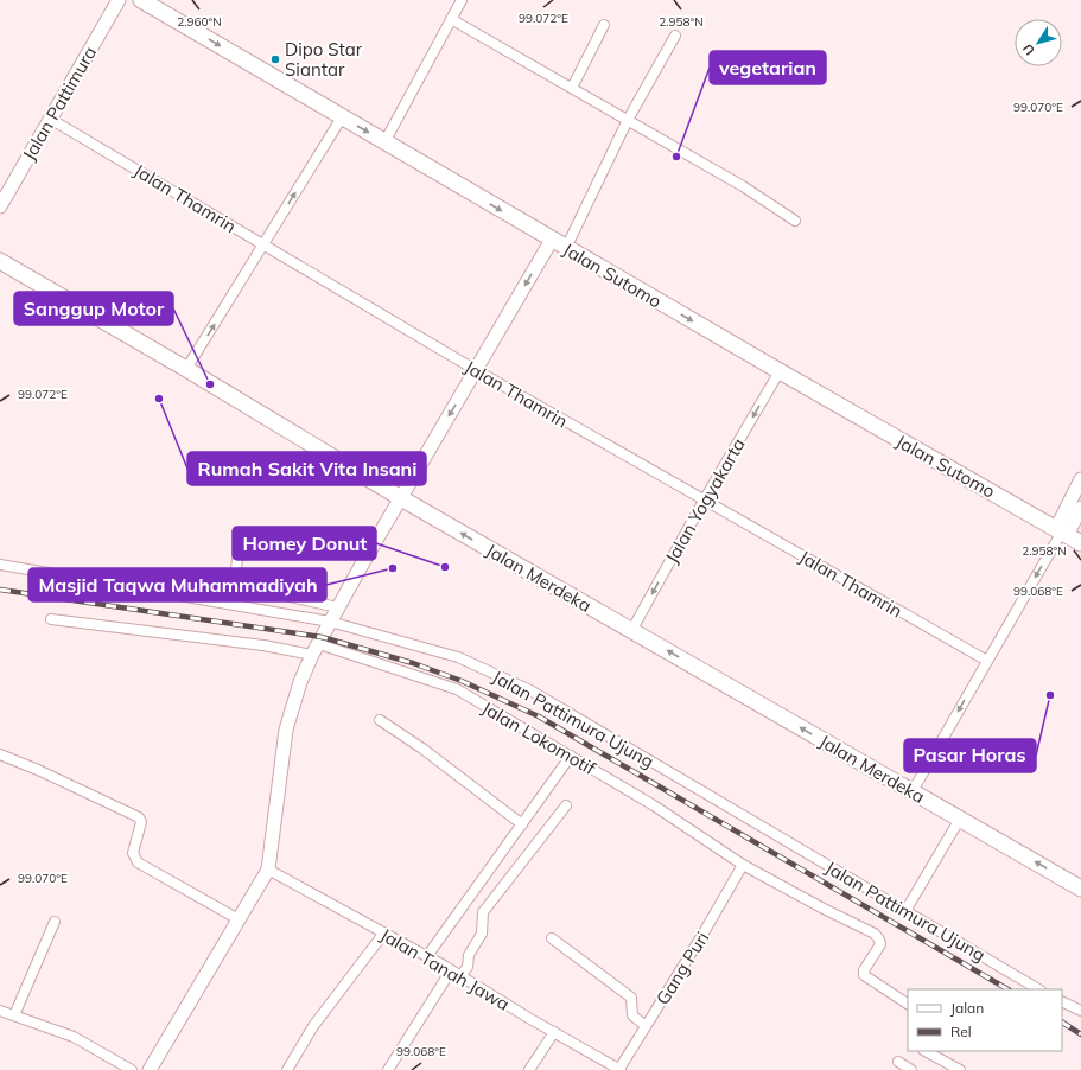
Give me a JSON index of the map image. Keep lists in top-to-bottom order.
{
  "streets": {
    "main road": ["Jalan Sutomo", "Jalan Merdeka"],
    "street": [
      "Jalan Pattimura",
      "Jalan Thamrin",
      "Jalan Yogyakarta",
      "Jalan Pattimura Ujung",
      "Jalan Lokomotif",
      "Gang Puri",
      "Jalan Tanah Jawa"
    ]
  },
  "crossings": [
    ["Jalan Pattimura", "Jalan Thamrin"],
    ["Jalan Thamrin", "Jalan Yogyakarta"],
    ["Jalan Sutomo", "Jalan Yogyakarta"],
    ["Jalan Yogyakarta", "Jalan Merdeka"],
    ["Jalan Lokomotif", "Gang Puri"],
    ["Gang Puri", "Jalan Tanah Jawa"]
  ],
  "one_way": ["Jalan Sutomo", "Jalan Yogyakarta", "Jalan Merdeka"],
  "places": [
    "Dipo Star Siantar",
    "vegetarian",
    "Sanggup Motor",
    "Rumah Sakit Vita Insani",
    "Homey Donut",
    "Masjid Taqwa Muhammadiyah",
    "Pasar Horas"
  ],
  "legend": ["Jalan", "Rel"],
  "north": "bottom left",
  "coordinates": [
    "99.072°E",
    "2.960°N",
    "2.958°N",
    "99.070°E",
    "99.068°E"
  ]
}
